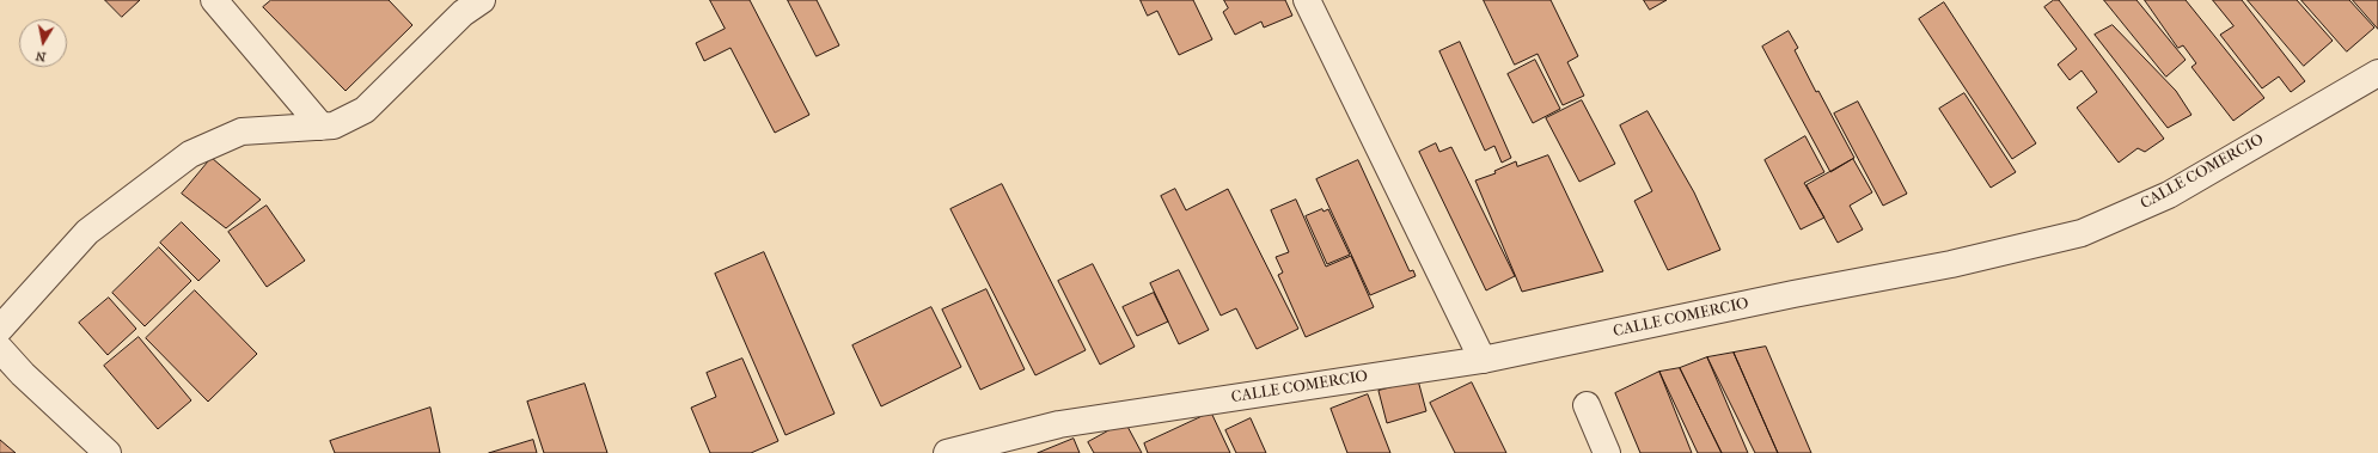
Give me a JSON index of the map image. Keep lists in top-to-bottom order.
{
  "streets": {
    "street": ["CALLE COMERCIO"]
  },
  "north": "bottom"
}
